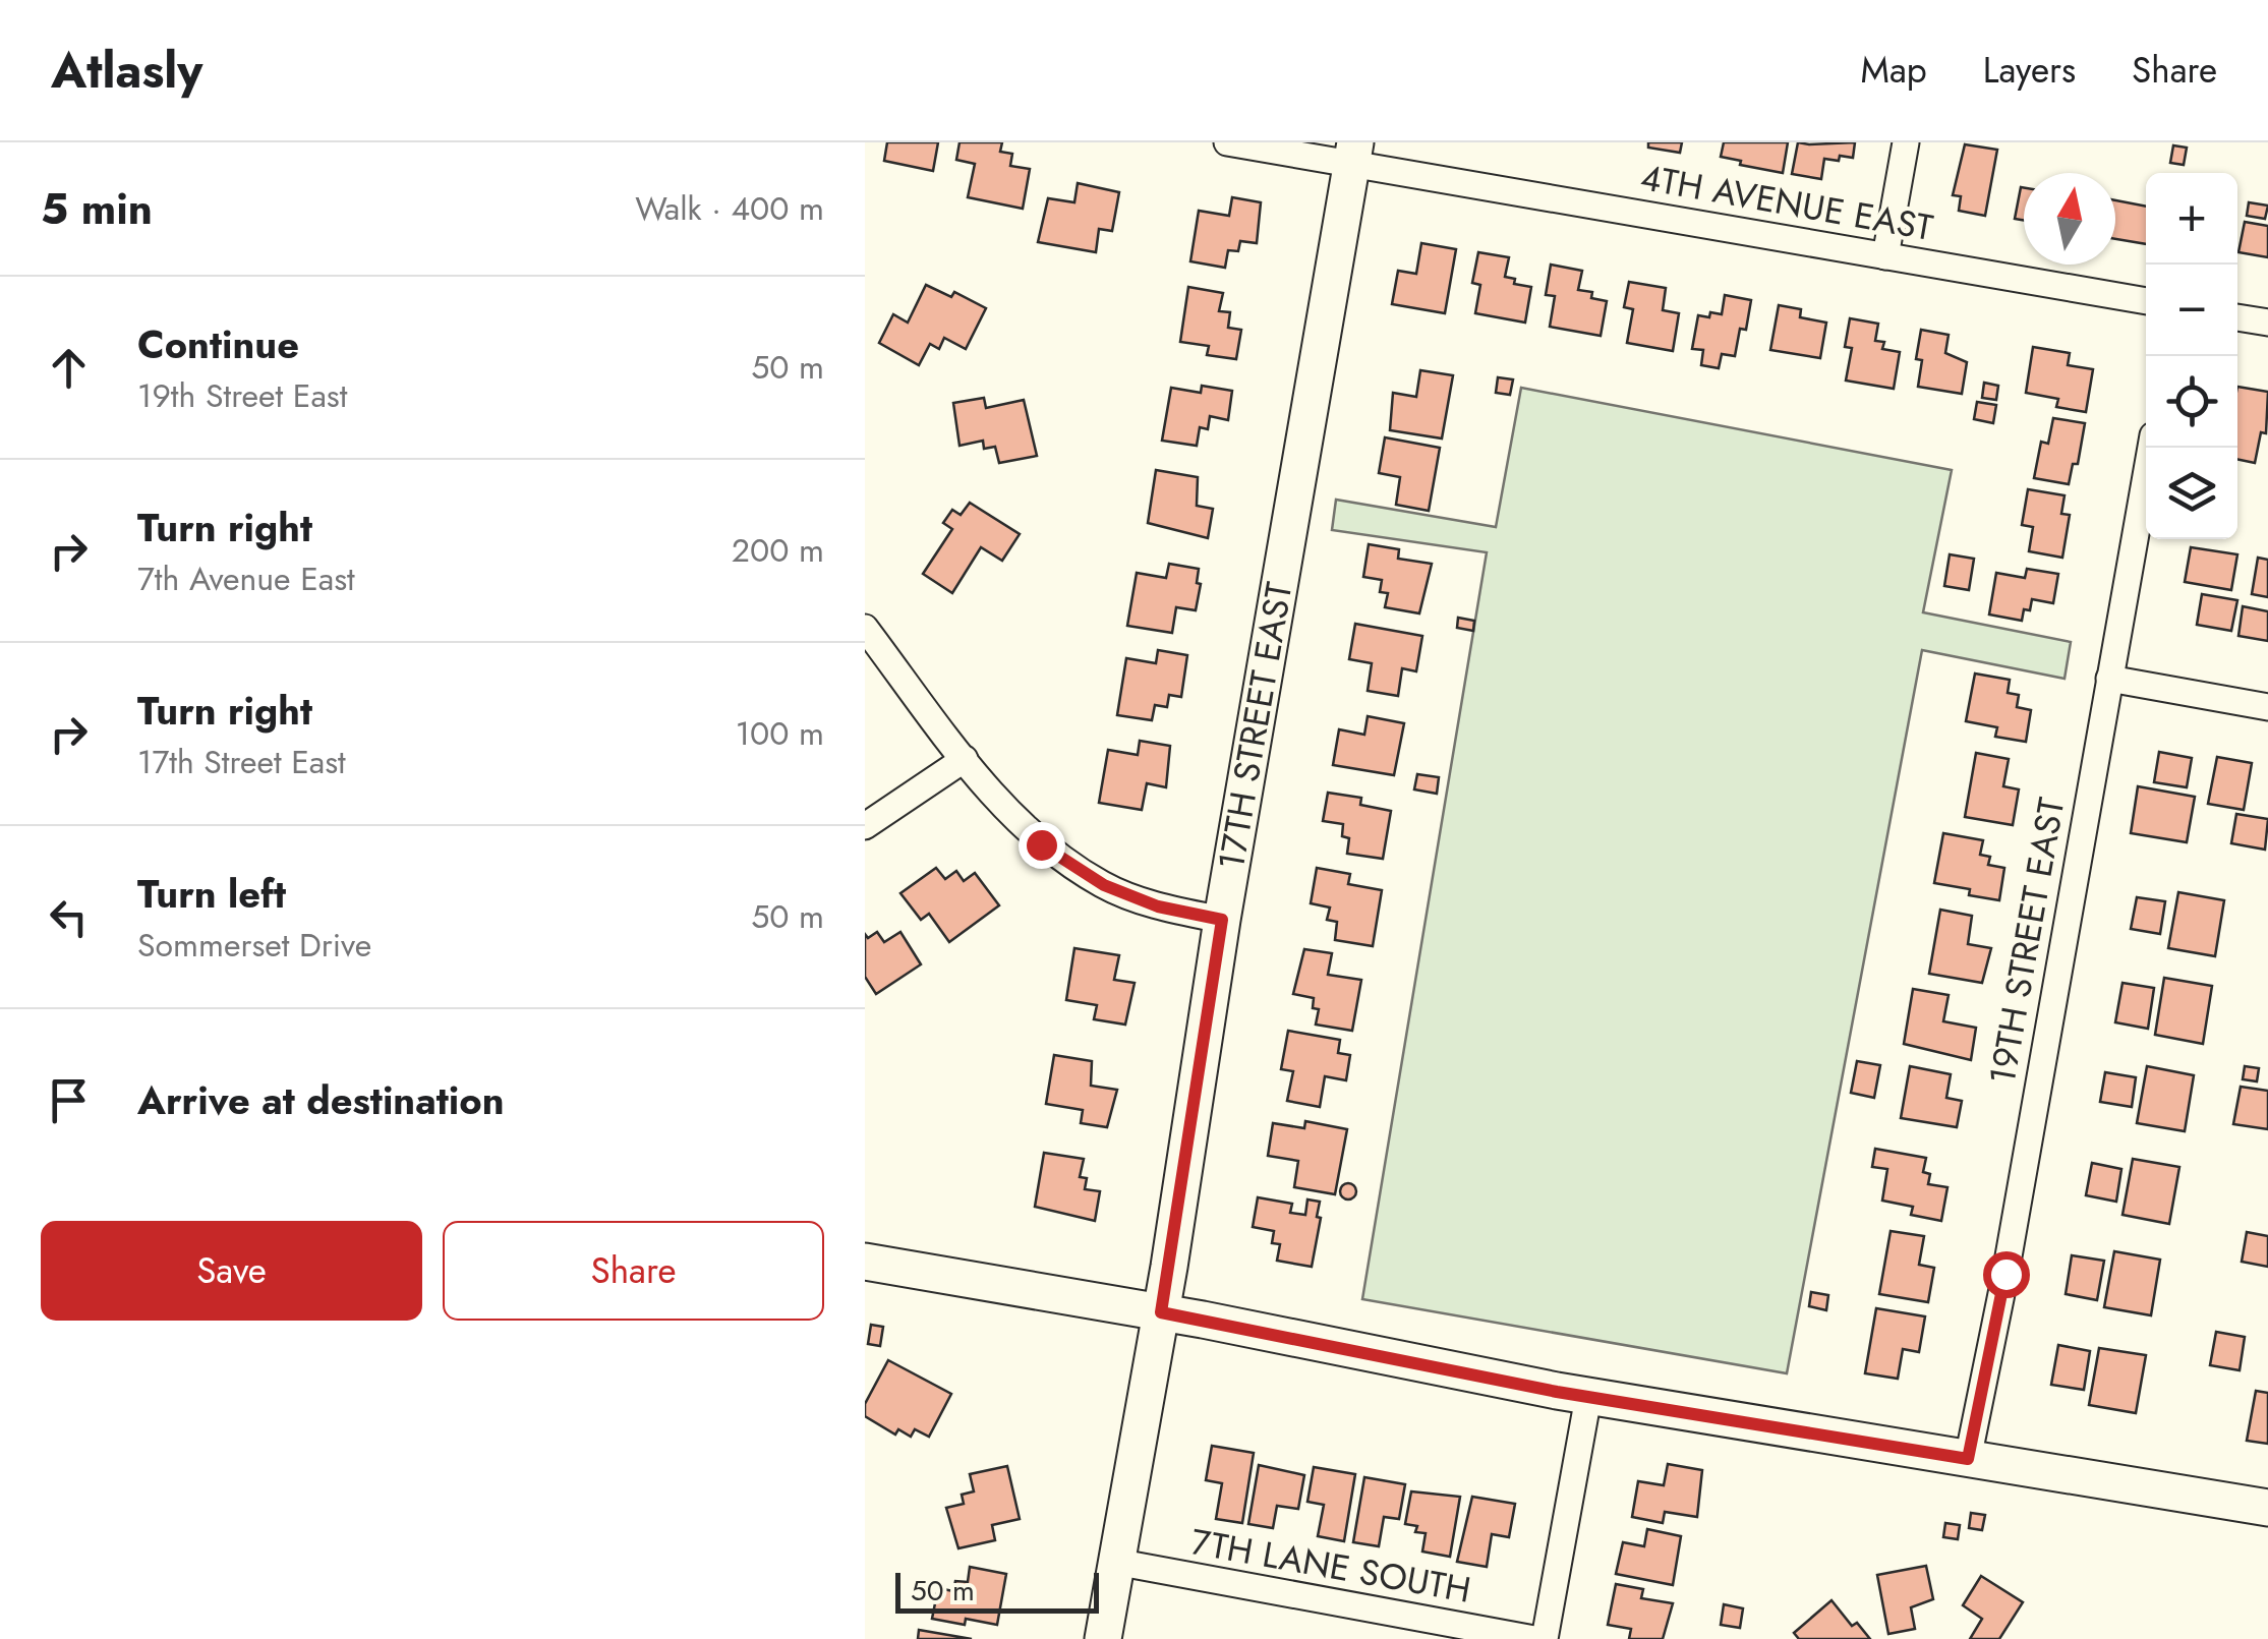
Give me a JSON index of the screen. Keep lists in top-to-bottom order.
{
  "streets": {
    "street": [
      "4TH AVENUE EAST",
      "17TH STREET EAST",
      "19TH STREET EAST",
      "7TH LANE SOUTH"
    ]
  },
  "crossings": [
    ["4TH AVENUE EAST", "17TH STREET EAST"],
    ["17TH STREET EAST", "7TH LANE SOUTH"]
  ],
  "scale_bar": "50 m",
  "north": "top",
  "page": {
    "header": "Atlasly",
    "nav": ["Map", "Layers", "Share"],
    "heading": ["5 min", "Walk · 400 m"],
    "map_buttons": ["+", "−"],
    "list": [
      ["Continue", "19th Street East", "50 m"],
      ["Turn right", "7th Avenue East", "200 m"],
      ["Turn right", "17th Street East", "100 m"],
      ["Turn left", "Sommerset Drive", "50 m"],
      "Arrive at destination"
    ],
    "buttons": ["Save", "Share"],
    "scale": "50 m"
  }
}
